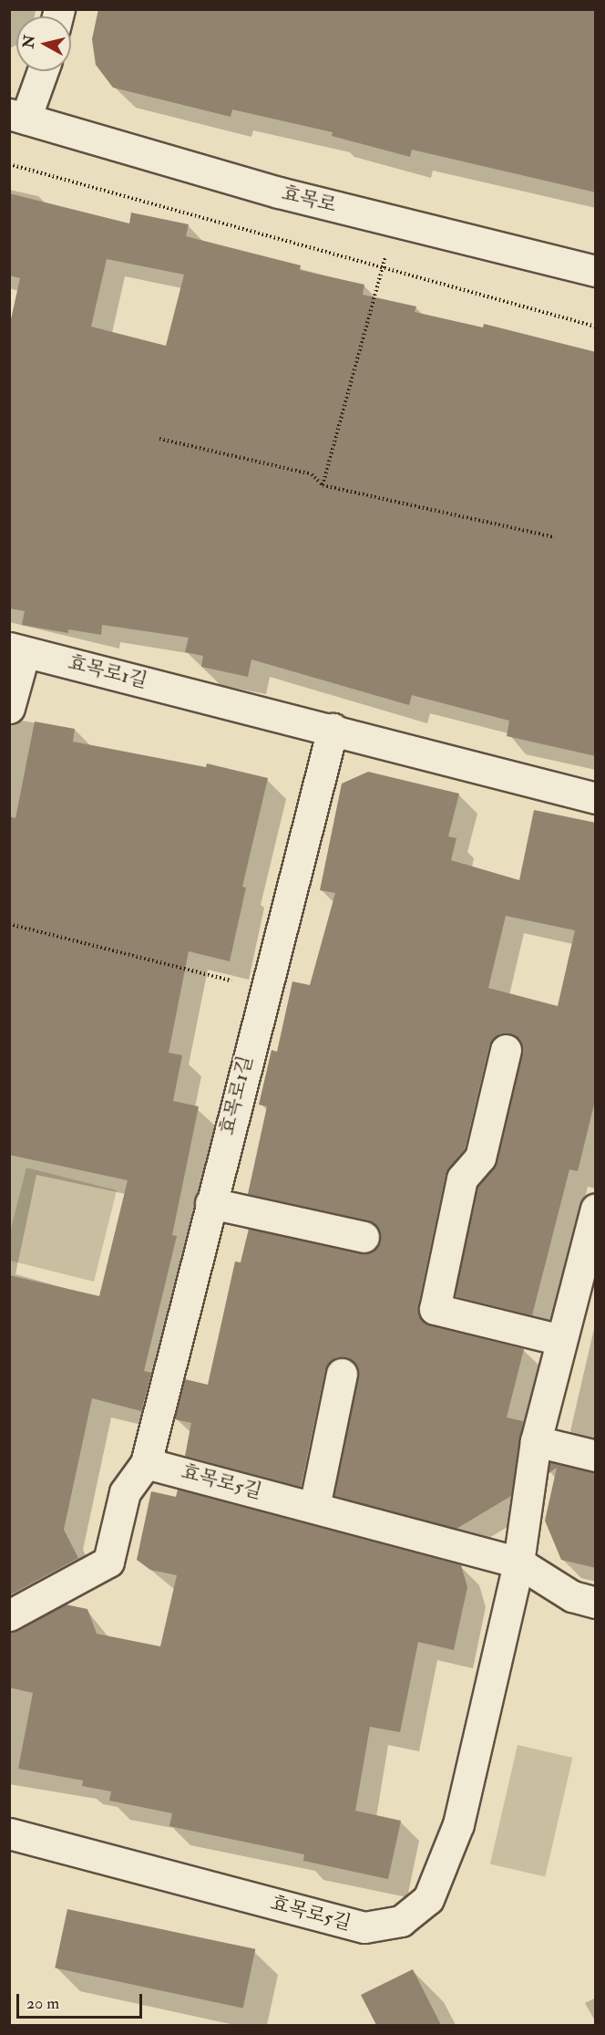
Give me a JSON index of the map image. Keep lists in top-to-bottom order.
{
  "streets": {
    "street": ["효목로", "효목로1길", "효목로5길"]
  },
  "crossings": [
    ["효목로1길", "효목로5길"]
  ],
  "scale_bar": "20 m",
  "north": "left"
}
